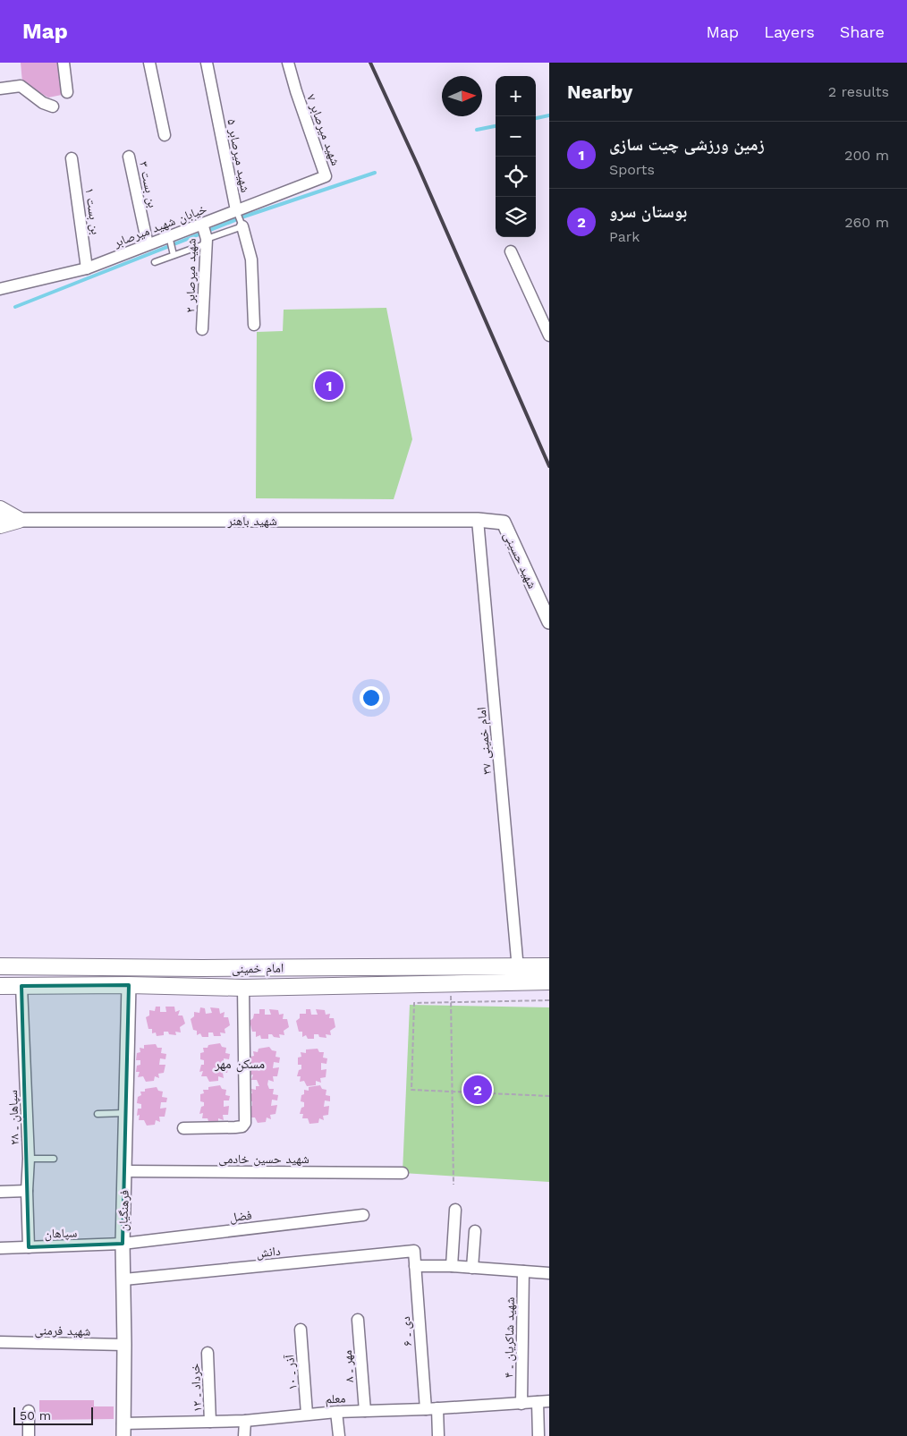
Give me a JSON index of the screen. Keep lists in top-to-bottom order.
{
  "streets": {
    "main road": ["امام خمینی"],
    "street": [
      "شهید میرصابر ۷",
      "شهید میرصابر ۵",
      "بن بست ۳",
      "بن بست ۱",
      "خیابان شهید میرصابر",
      "شهید میرصابر ۲",
      "شهید باهنر",
      "شهید حسینی",
      "امام خمینی ۳۷",
      "سپاهان ـ ۲۸",
      "شهید حسین خادمی",
      "فرهنگیان",
      "فضل",
      "سپاهان",
      "دانش",
      "شهید فرمنی",
      "دی ـ ۶",
      "شهید شاکریان ـ ۴",
      "مهر ـ ۸",
      "آذر ـ ۱۰",
      "خرداد ـ ۱۲",
      "معلم"
    ]
  },
  "crossings": [
    ["شهید میرصابر ۷", "خیابان شهید میرصابر"],
    ["شهید میرصابر ۵", "خیابان شهید میرصابر"],
    ["بن بست ۳", "خیابان شهید میرصابر"],
    ["بن بست ۱", "خیابان شهید میرصابر"],
    ["خیابان شهید میرصابر", "شهید میرصابر ۲"],
    ["شهید باهنر", "شهید حسینی"],
    ["شهید باهنر", "امام خمینی ۳۷"],
    ["امام خمینی ۳۷", "امام خمینی"],
    ["امام خمینی", "سپاهان ـ ۲۸"],
    ["امام خمینی", "فرهنگیان"],
    ["سپاهان ـ ۲۸", "سپاهان"],
    ["شهید حسین خادمی", "فرهنگیان"],
    ["فرهنگیان", "فضل"],
    ["فرهنگیان", "سپاهان"],
    ["فرهنگیان", "دانش"],
    ["فرهنگیان", "شهید فرمنی"],
    ["فرهنگیان", "معلم"],
    ["فضل", "سپاهان"],
    ["دانش", "دی ـ ۶"],
    ["دی ـ ۶", "معلم"],
    ["شهید شاکریان ـ ۴", "معلم"],
    ["مهر ـ ۸", "معلم"],
    ["آذر ـ ۱۰", "معلم"],
    ["خرداد ـ ۱۲", "معلم"]
  ],
  "districts": ["مسکن مهر"],
  "scale_bar": "50 m",
  "north": "right",
  "page": {
    "header": "Map",
    "nav": ["Map", "Layers", "Share"],
    "heading": ["Nearby", "2 results"],
    "map_buttons": ["+", "−"],
    "list": [
      {
        "mark": "1",
        "name": "زمین ورزشی چیت سازی",
        "note": "Sports",
        "value": "200 m"
      },
      {
        "mark": "2",
        "name": "بوستان سرو",
        "note": "Park",
        "value": "260 m"
      }
    ],
    "pins": ["1", "2"],
    "scale": "50 m"
  }
}
